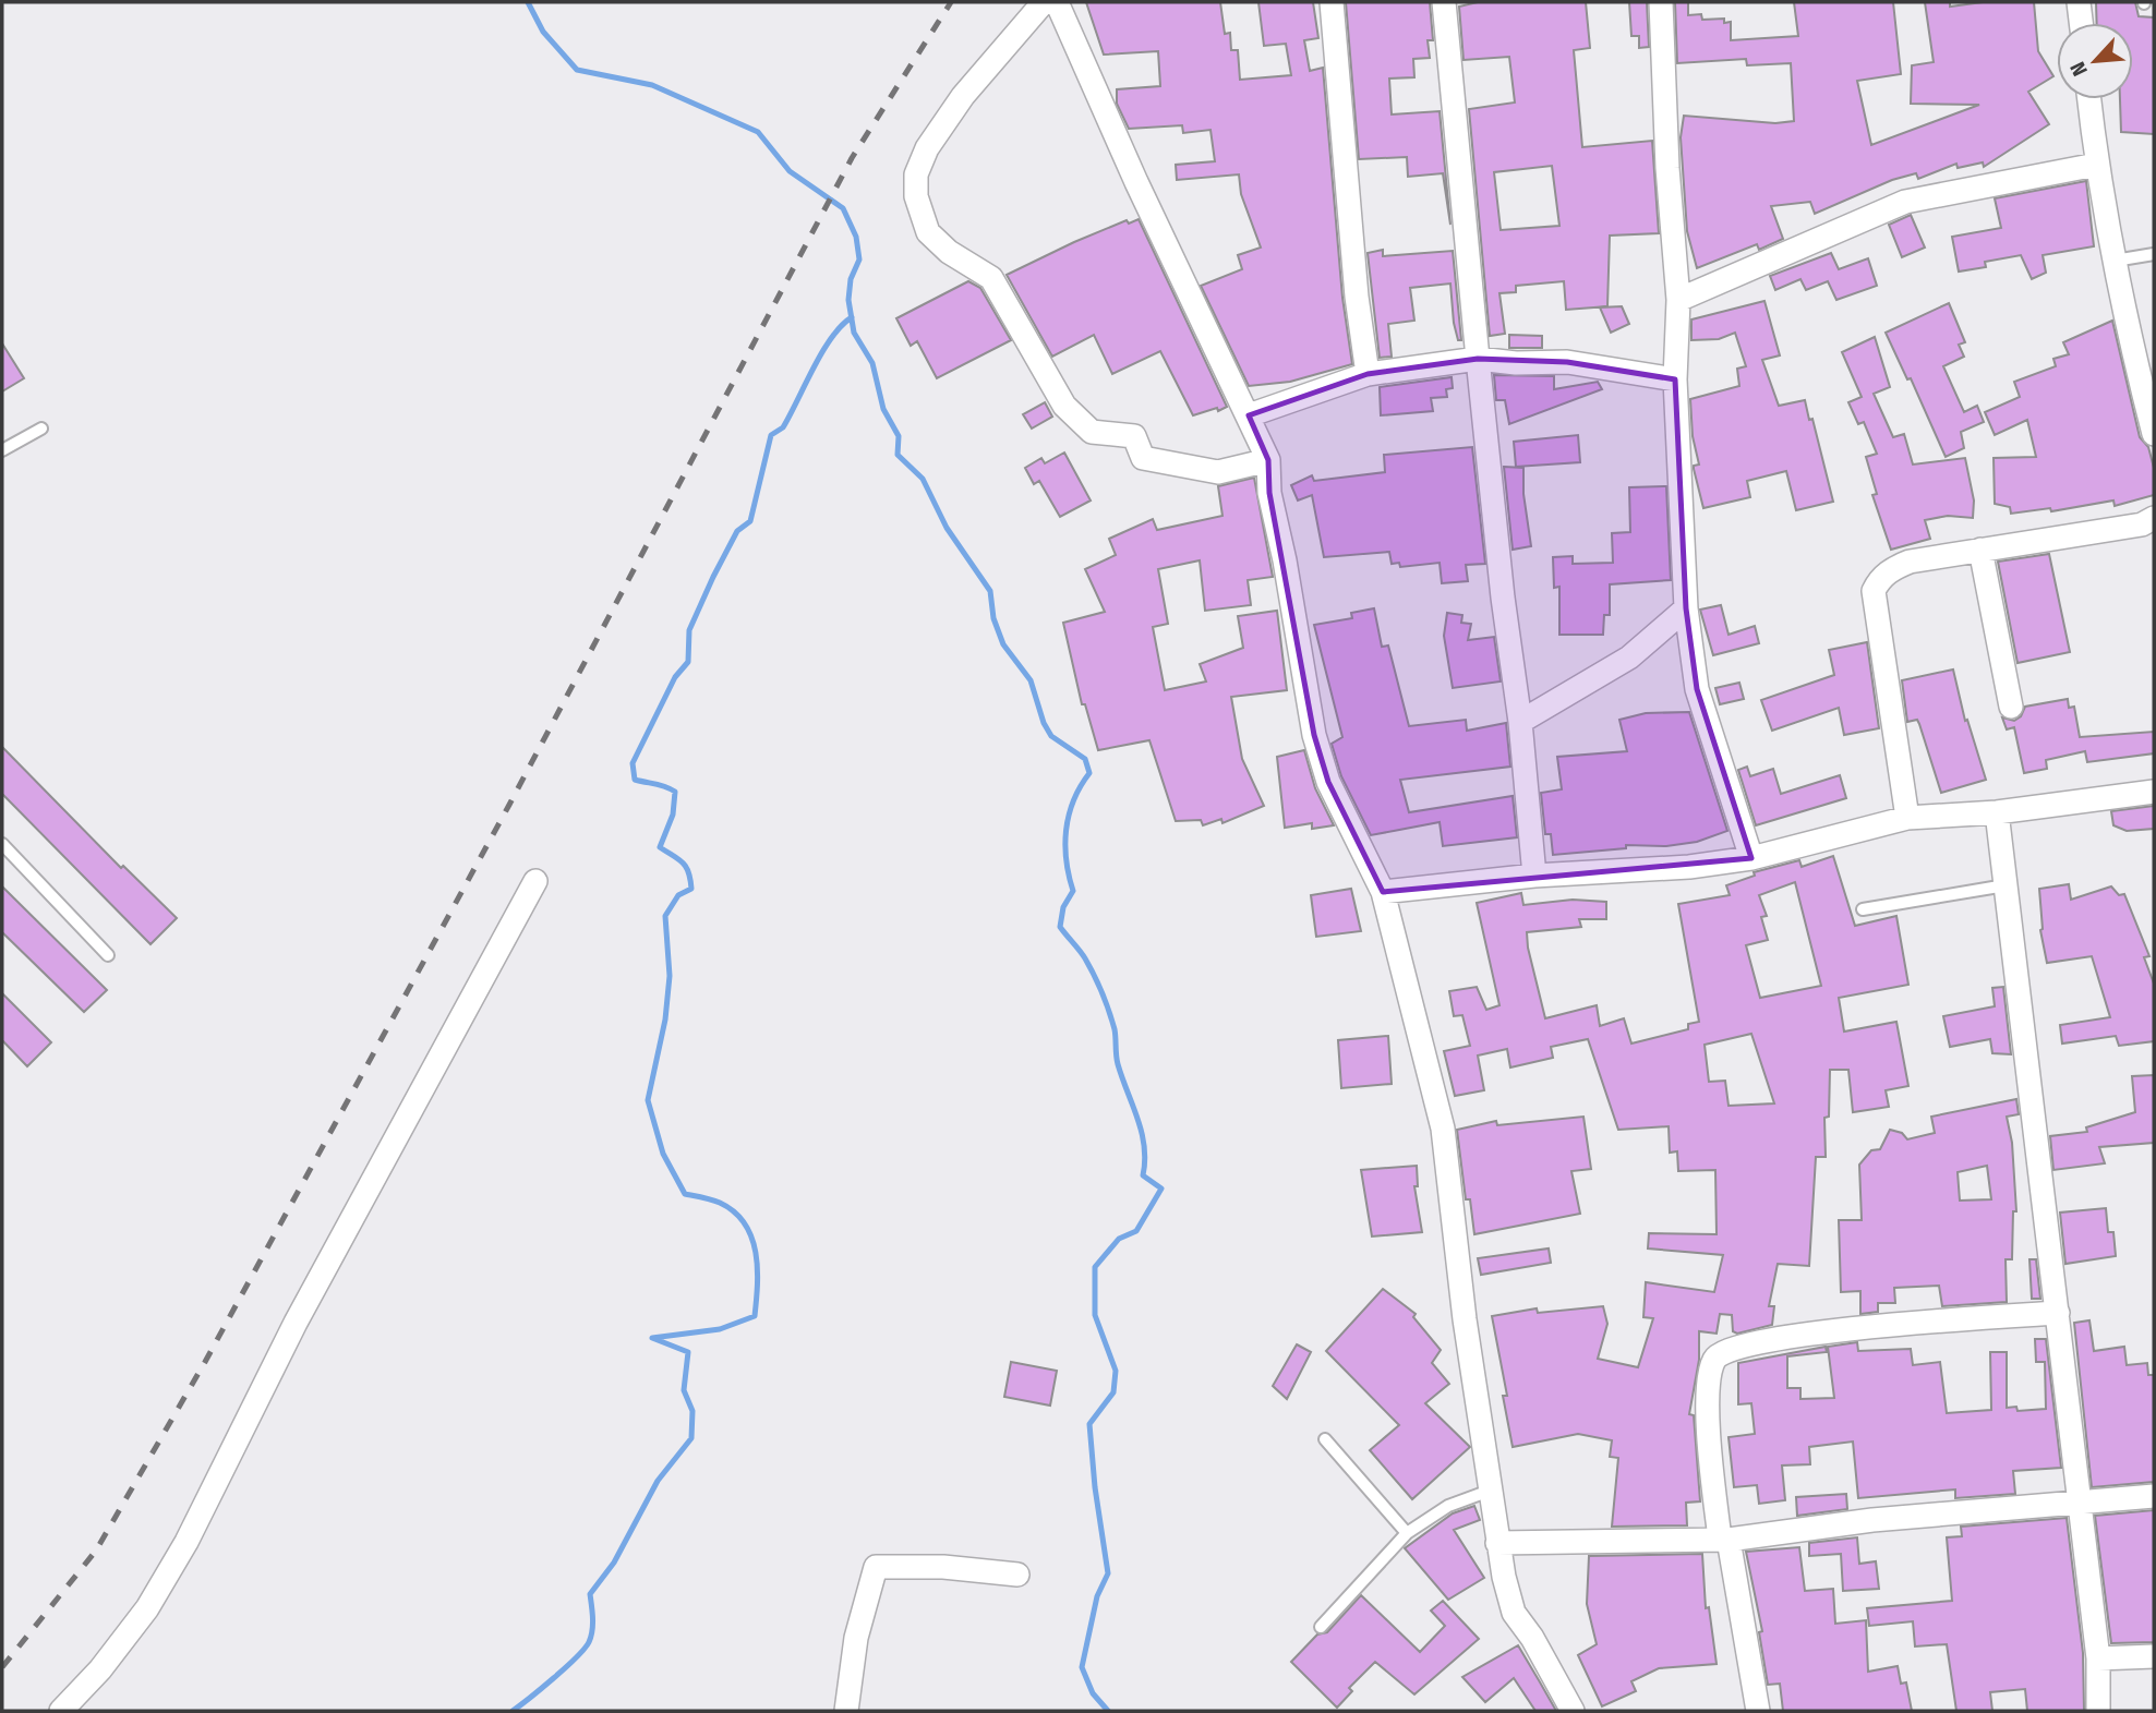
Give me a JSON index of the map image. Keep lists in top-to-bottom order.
{
  "north": "bottom left"
}
